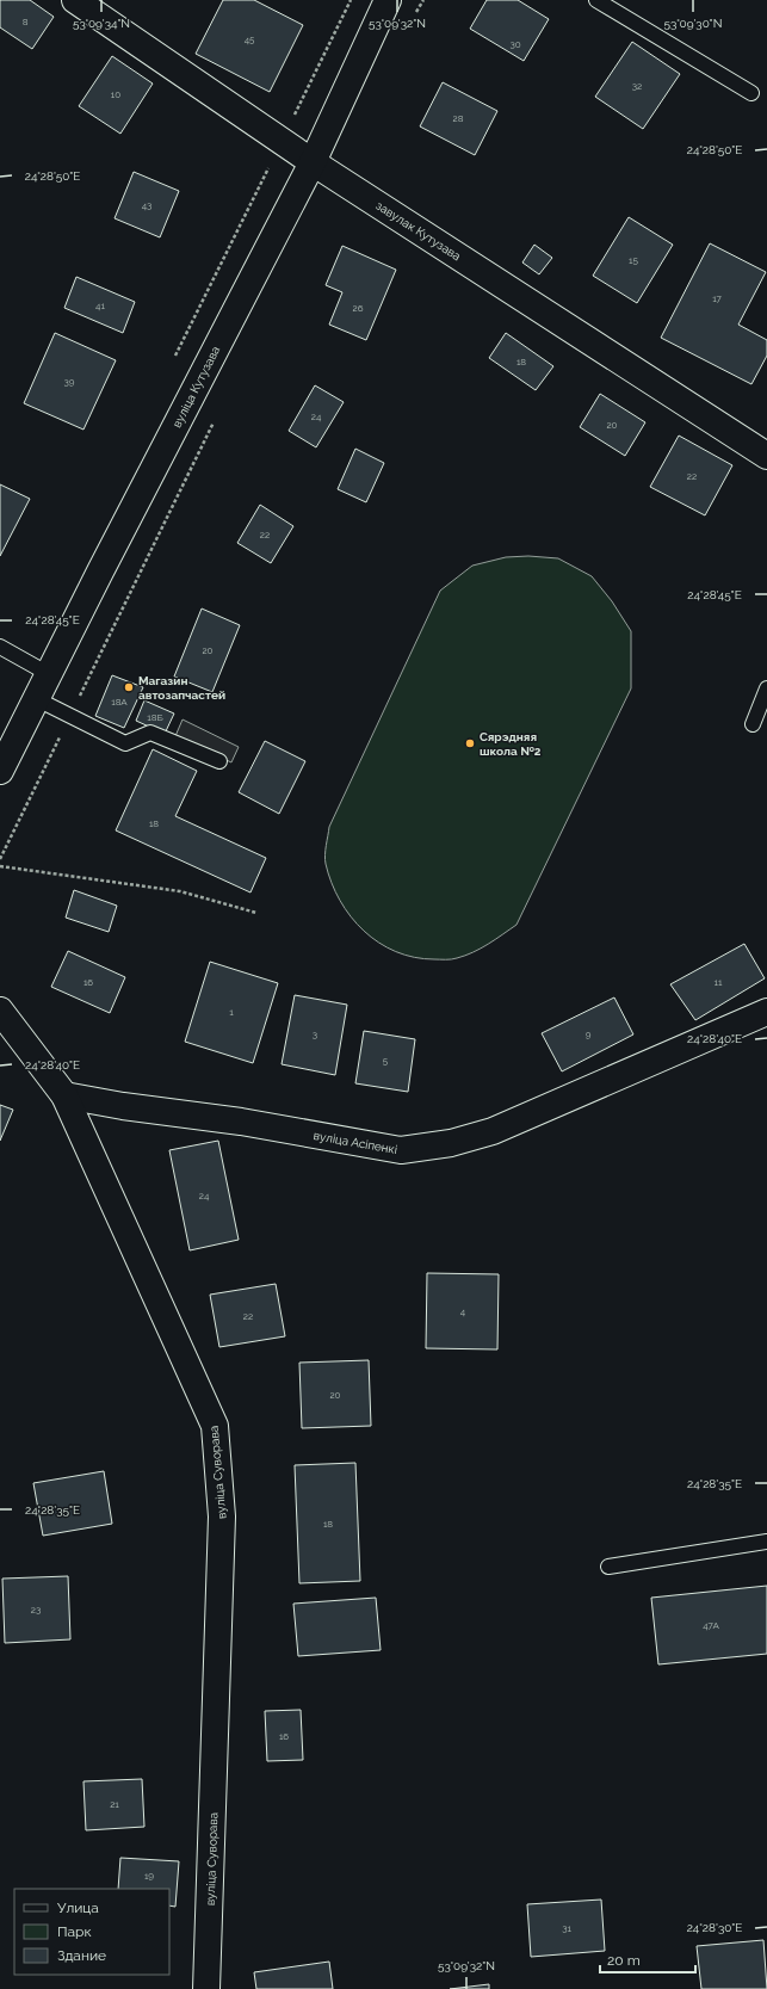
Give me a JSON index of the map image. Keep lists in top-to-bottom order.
{
  "streets": {
    "street": [
      "завулак Кутузава",
      "вуліца Кутузава",
      "вуліца Асіпенкі",
      "вуліца Суворава"
    ]
  },
  "crossings": [
    ["завулак Кутузава", "вуліца Кутузава"],
    ["вуліца Асіпенкі", "вуліца Суворава"]
  ],
  "places": ["Магазин автозапчастей", "Сярэдняя школа №2"],
  "house_numbers": [
    "8",
    "45",
    "30",
    "32",
    "10",
    "28",
    "43",
    "15",
    "17",
    "41",
    "26",
    "18",
    "39",
    "24",
    "20",
    "22",
    "22",
    "20",
    "18А",
    "18Б",
    "18",
    "16",
    "11",
    "1",
    "3",
    "9",
    "5",
    "24",
    "4",
    "22",
    "20",
    "18",
    "23",
    "47А",
    "16",
    "21",
    "19",
    "31"
  ],
  "legend": ["Улица", "Парк", "Здание"],
  "scale_bar": "20 m",
  "coordinates": [
    "53°09'34\"N",
    "53°09'32\"N",
    "53°09'30\"N",
    "24°28'50\"E",
    "24°28'45\"E",
    "24°28'40\"E",
    "24°28'35\"E",
    "24°28'30\"E"
  ]
}
